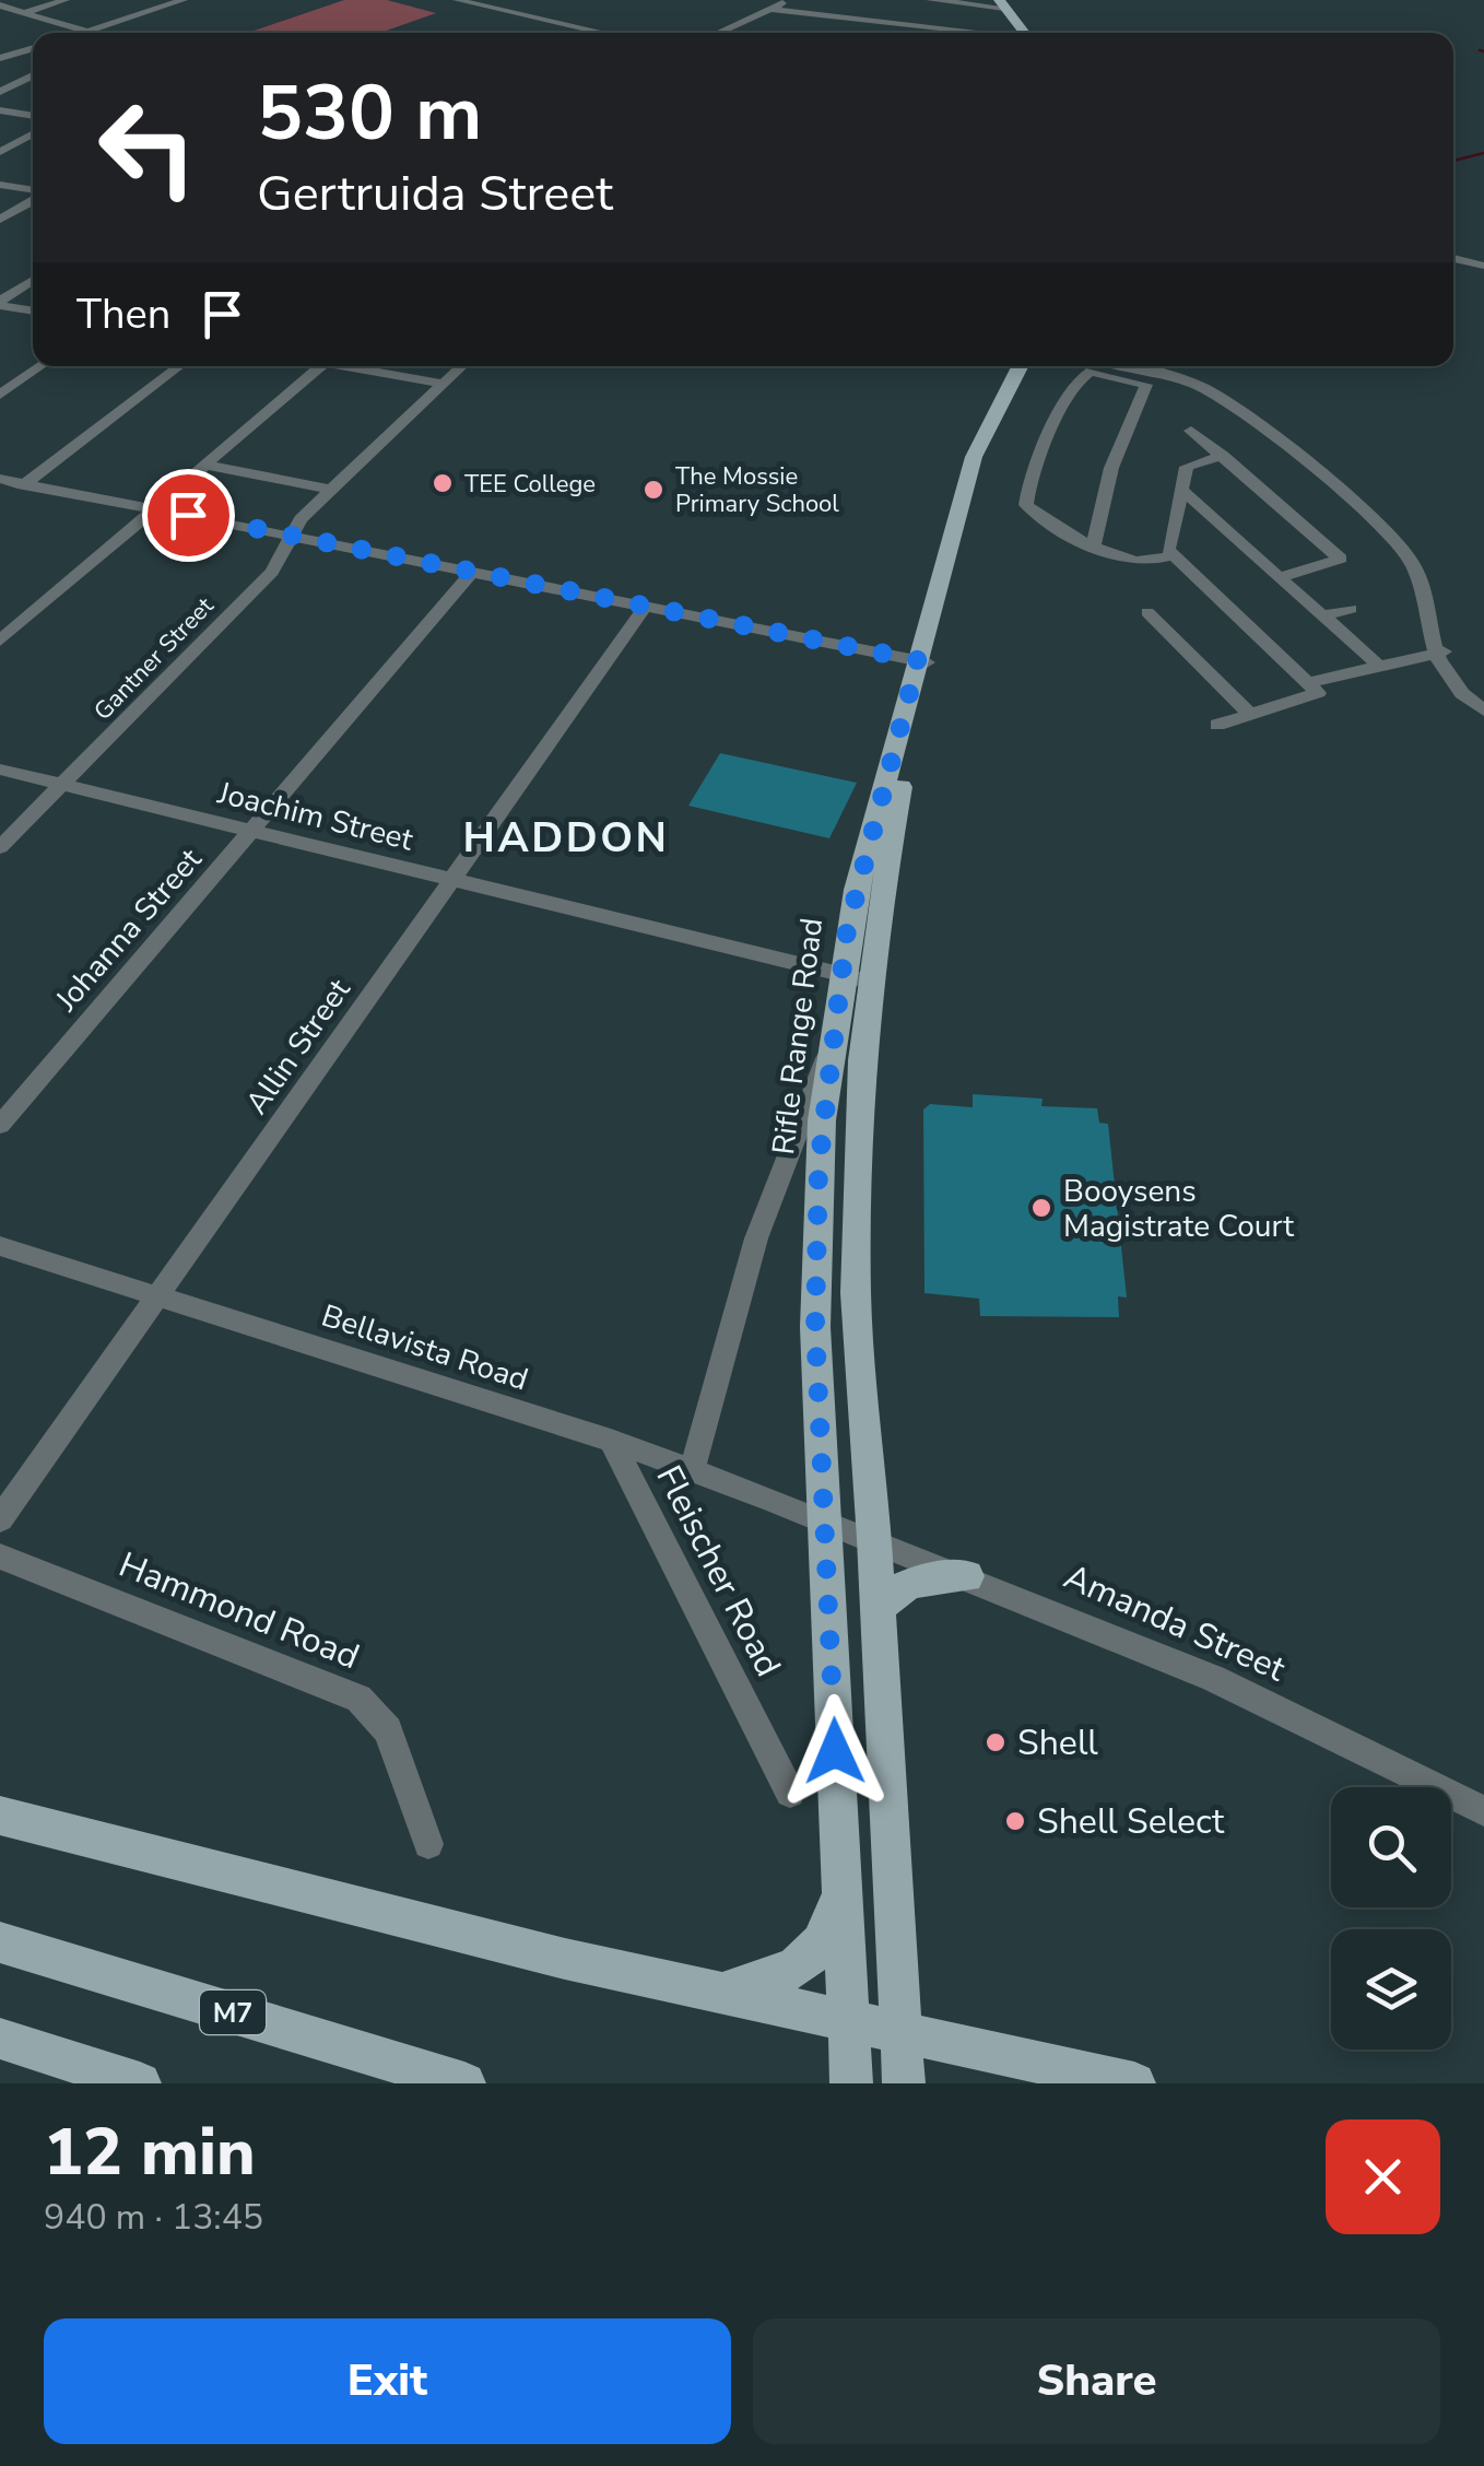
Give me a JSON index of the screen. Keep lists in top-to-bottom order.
{
  "streets": {
    "main road": ["Rifle Range Road", "M7"],
    "street": [
      "Gantner Street",
      "Joachim Street",
      "Johanna Street",
      "Allin Street",
      "Bellavista Road",
      "Fleischer Road",
      "Hammond Road",
      "Amanda Street"
    ]
  },
  "crossings": [
    ["Gantner Street", "Joachim Street"],
    ["Joachim Street", "Johanna Street"],
    ["Joachim Street", "Rifle Range Road"],
    ["Joachim Street", "Allin Street"],
    ["Rifle Range Road", "Bellavista Road"],
    ["Rifle Range Road", "Amanda Street"],
    ["Allin Street", "Bellavista Road"],
    ["Bellavista Road", "Fleischer Road"],
    ["Bellavista Road", "Amanda Street"]
  ],
  "districts": ["HADDON"],
  "places": [
    "TEE College",
    "The Mossie Primary School",
    "Booysens Magistrate Court",
    "Shell",
    "Shell Select"
  ],
  "page": {
    "turn": ["530 m", "Gertruida Street"],
    "then": "Then",
    "heading": ["12 min", "940 m · 13:45"],
    "buttons": ["Exit", "Share"]
  }
}
